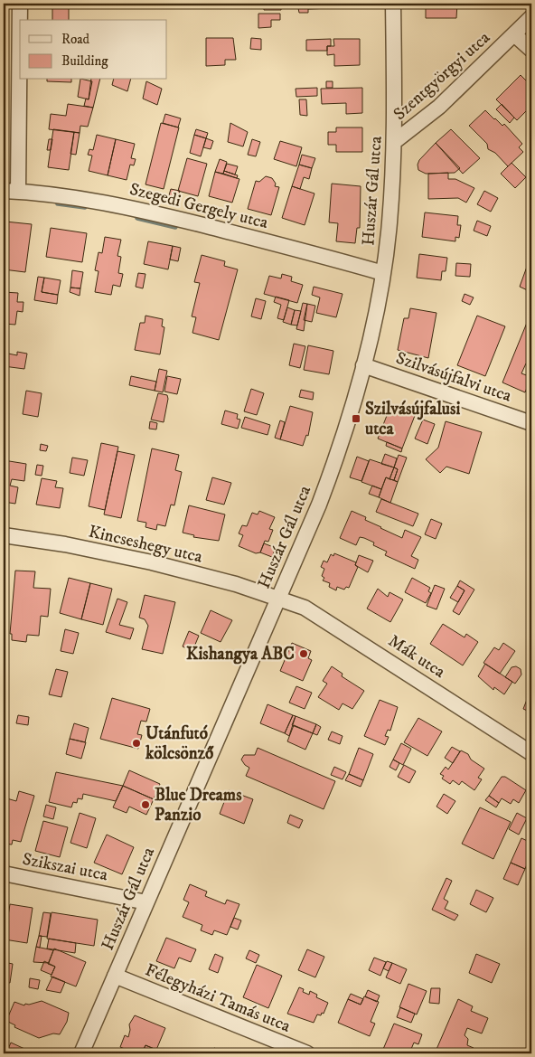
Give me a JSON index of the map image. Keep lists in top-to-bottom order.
{
  "streets": {
    "street": [
      "Szentgyörgyi utca",
      "Huszár Gál utca",
      "Szegedi Gergely utca",
      "Szilvásújfalvi utca",
      "Kincseshegy utca",
      "Mák utca",
      "Szikszai utca",
      "Félegyházi Tamás utca"
    ]
  },
  "crossings": [
    ["Szentgyörgyi utca", "Huszár Gál utca"],
    ["Huszár Gál utca", "Szegedi Gergely utca"],
    ["Huszár Gál utca", "Szilvásújfalvi utca"],
    ["Huszár Gál utca", "Kincseshegy utca"],
    ["Huszár Gál utca", "Mák utca"],
    ["Huszár Gál utca", "Szikszai utca"],
    ["Huszár Gál utca", "Félegyházi Tamás utca"],
    ["Kincseshegy utca", "Mák utca"]
  ],
  "places": {
    "transit": ["Szilvásújfalusi utca"],
    "other": ["Kishangya ABC", "Utánfutó kölcsönző", "Blue Dreams Panzio"]
  },
  "legend": ["Road", "Building"]
}
